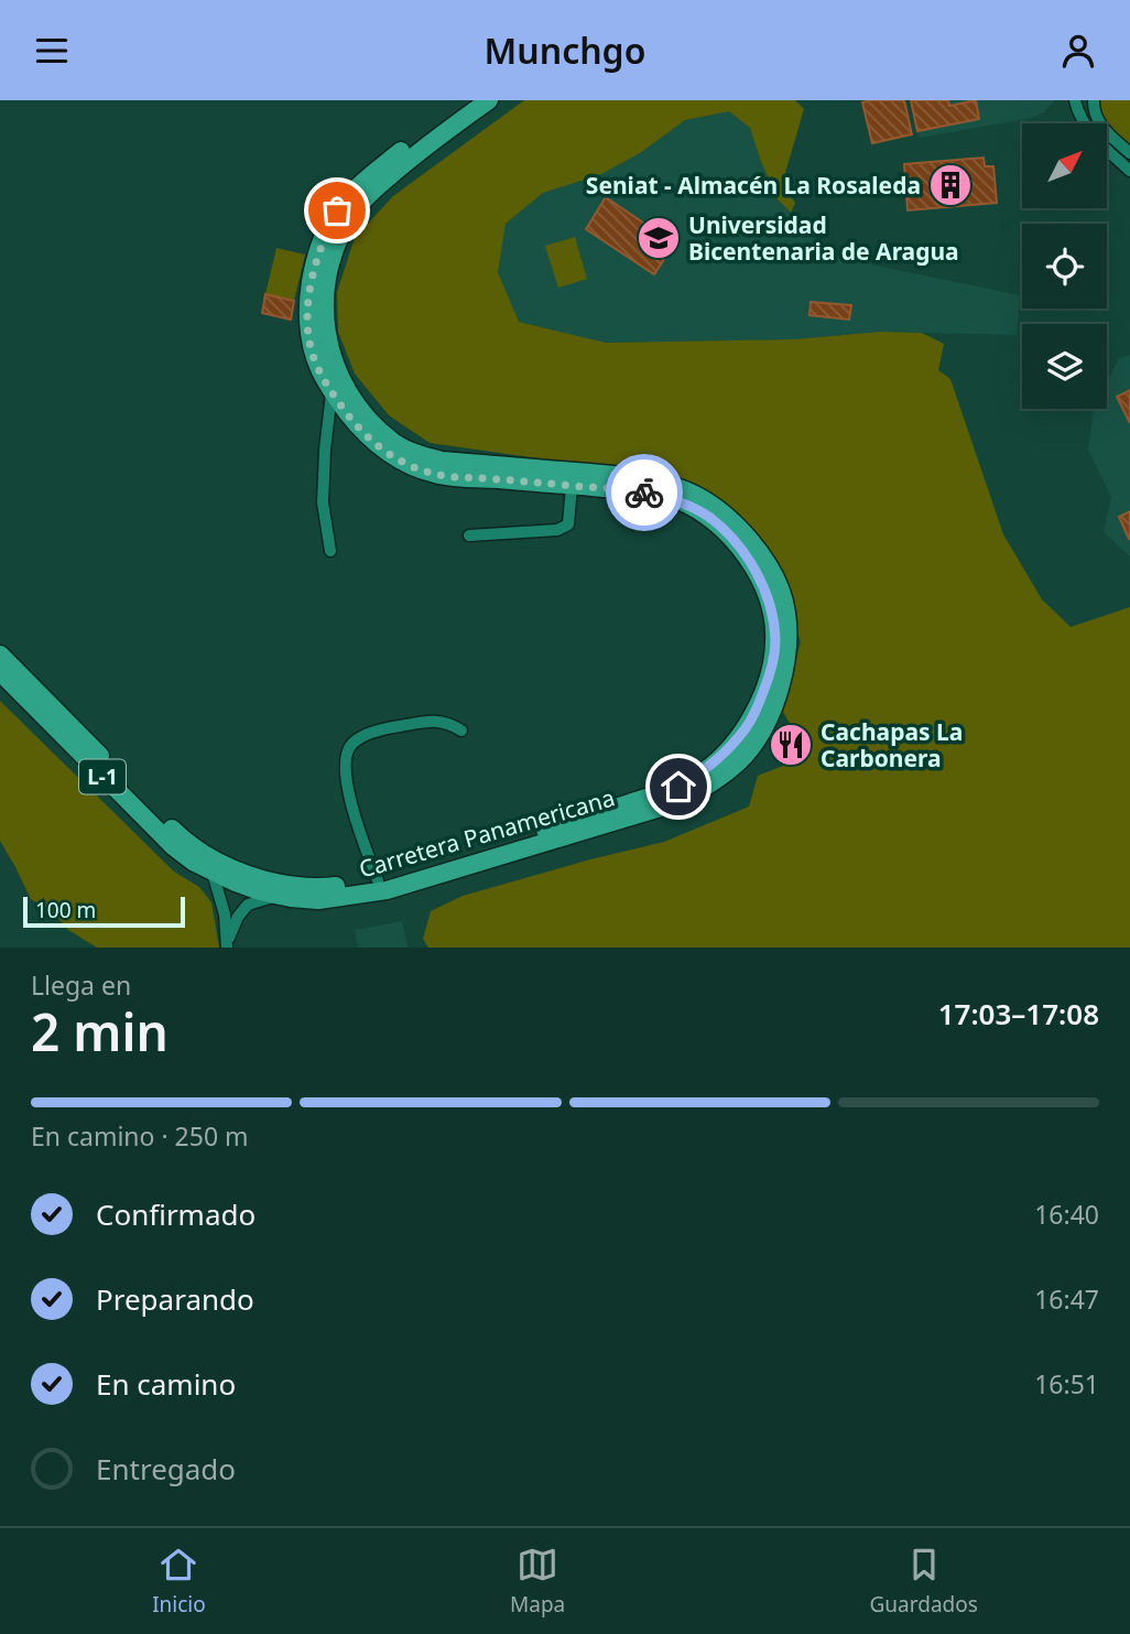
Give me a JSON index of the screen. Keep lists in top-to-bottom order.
{
  "streets": {
    "main road": ["L-1", "Carretera Panamericana"]
  },
  "places": {
    "building": ["Seniat - Almacén La Rosaleda"],
    "school or university": ["Universidad Bicentenaria de Aragua"],
    "restaurant": ["Cachapas La Carbonera"]
  },
  "scale_bar": "100 m",
  "north": "top right",
  "page": {
    "header": "Munchgo",
    "scale": "100 m",
    "heading": ["2 min", "Llega en", "17:03–17:08"],
    "bar": "En camino · 250 m",
    "list": [
      ["Confirmado", "16:40"],
      ["Preparando", "16:47"],
      ["En camino", "16:51"],
      "Entregado"
    ],
    "tabs": ["Inicio", "Mapa", "Guardados"]
  }
}
